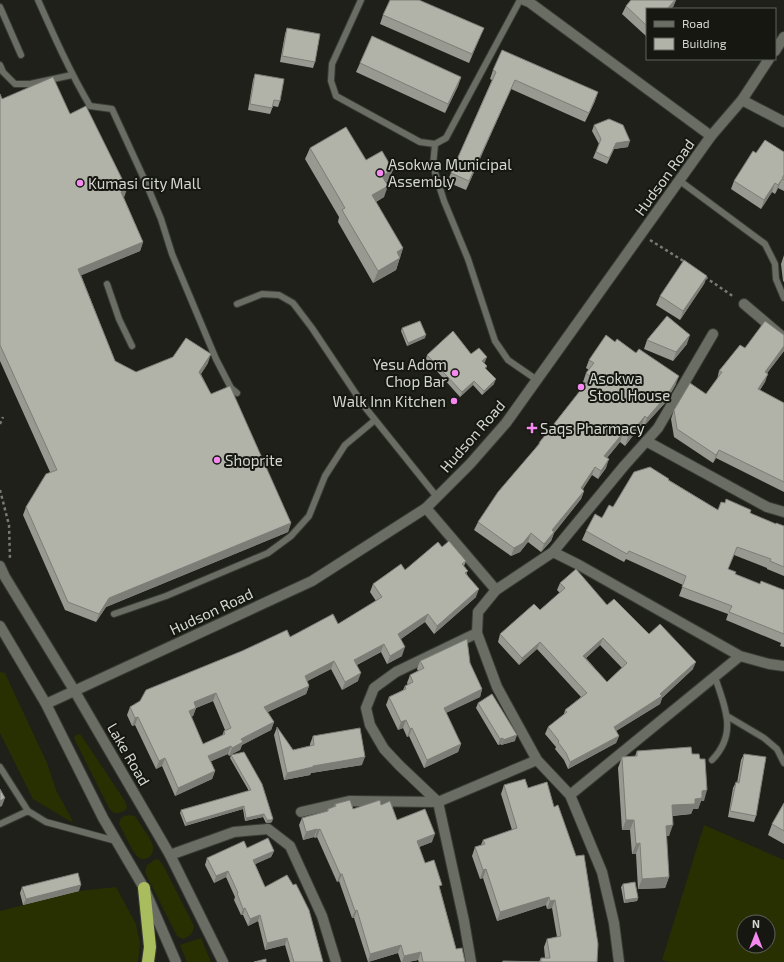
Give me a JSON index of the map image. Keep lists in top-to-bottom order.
{
  "streets": {
    "street": ["Hudson Road", "Lake Road"]
  },
  "crossings": [
    ["Hudson Road", "Lake Road"]
  ],
  "places": {
    "other": [
      "Asokwa Municipal Assembly",
      "Kumasi City Mall",
      "Yesu Adom Chop Bar",
      "Asokwa Stool House",
      "Walk Inn Kitchen",
      "Shoprite"
    ],
    "health": ["Saqs Pharmacy"]
  },
  "legend": ["Road", "Building"],
  "north": "top"
}
